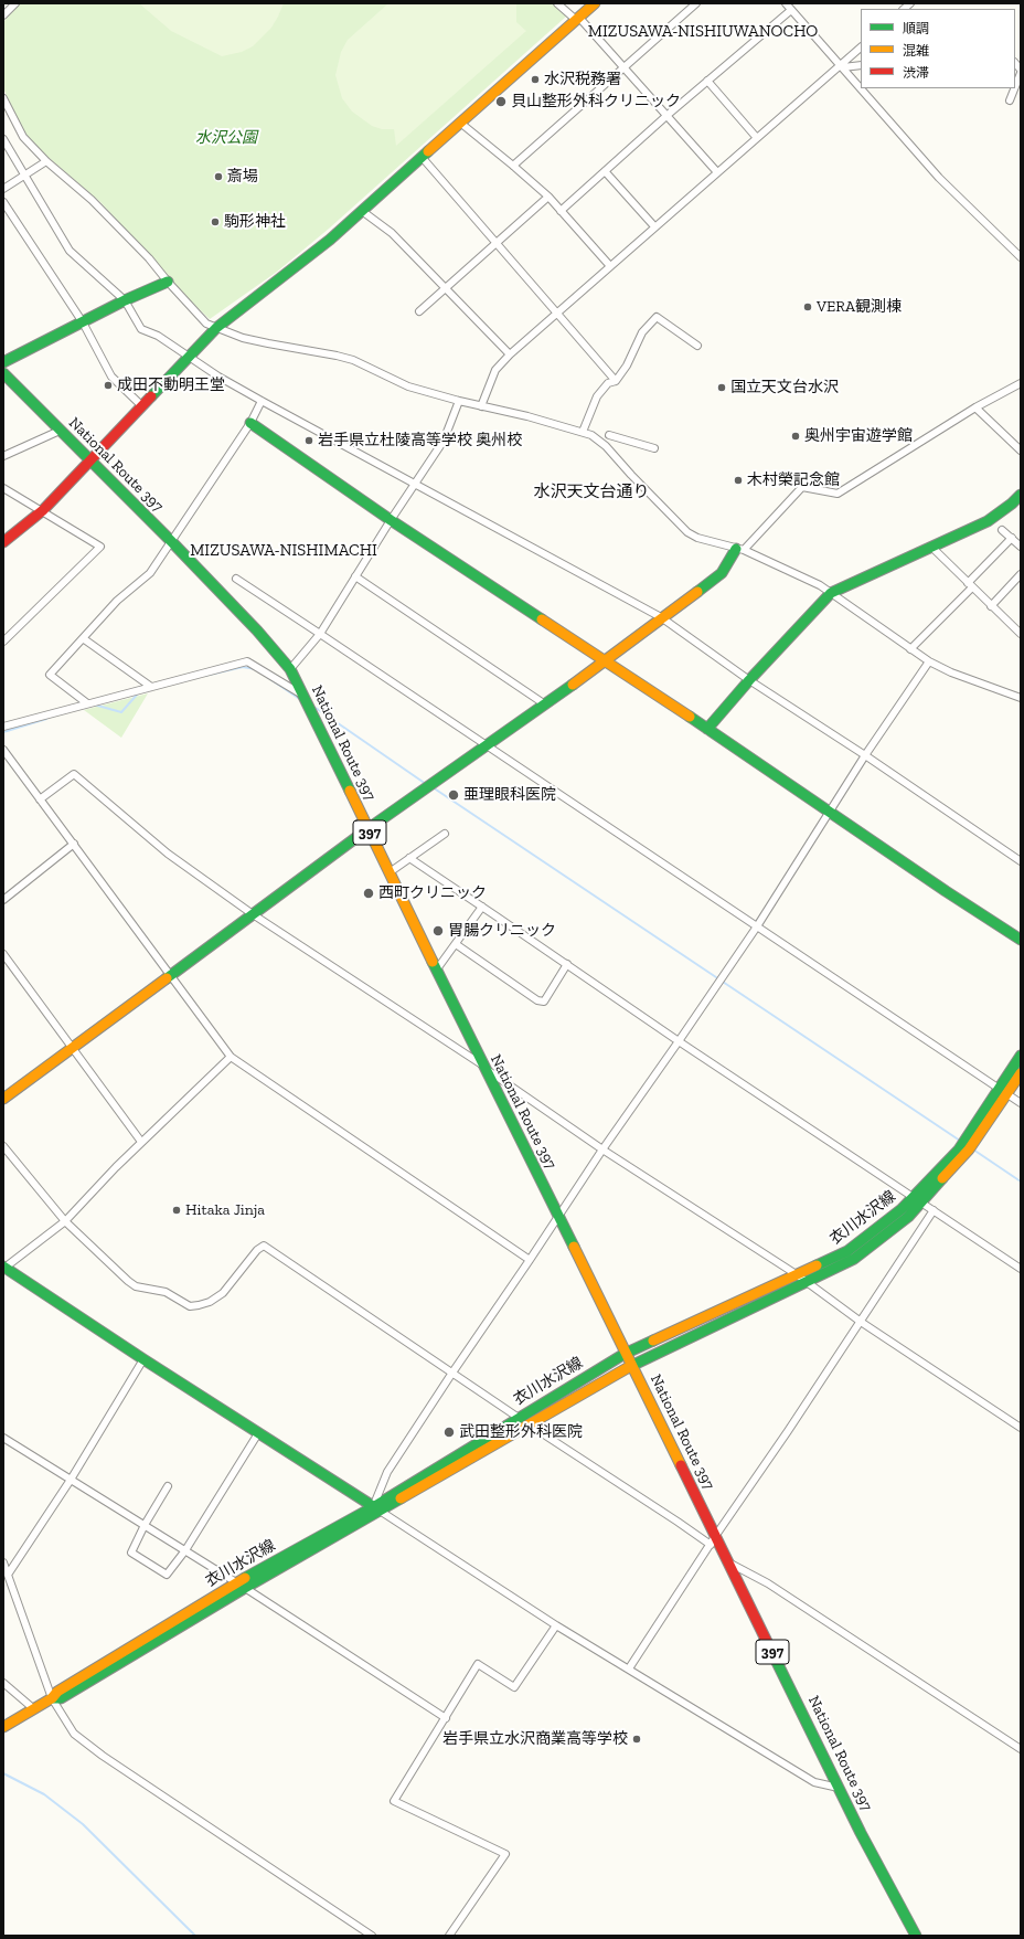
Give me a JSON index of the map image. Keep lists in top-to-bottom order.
{
  "streets": {
    "main road": ["National Route 397", "397", "衣川水沢線"]
  },
  "crossings": [
    ["National Route 397", "衣川水沢線"]
  ],
  "districts": ["MIZUSAWA-NISHIUWANOCHO", "水沢天文台通り", "MIZUSAWA-NISHIMACHI"],
  "parks": ["水沢公園"],
  "places": [
    "水沢税務署",
    "貝山整形外科クリニック",
    "斎場",
    "駒形神社",
    "VERA観測棟",
    "成田不動明王堂",
    "国立天文台水沢",
    "奥州宇宙遊学館",
    "岩手県立杜陵高等学校 奥州校",
    "木村榮記念館",
    "亜理眼科医院",
    "西町クリニック",
    "胃腸クリニック",
    "Hitaka Jinja",
    "武田整形外科医院",
    "岩手県立水沢商業高等学校"
  ],
  "legend": ["順調", "混雑", "渋滞"]
}
